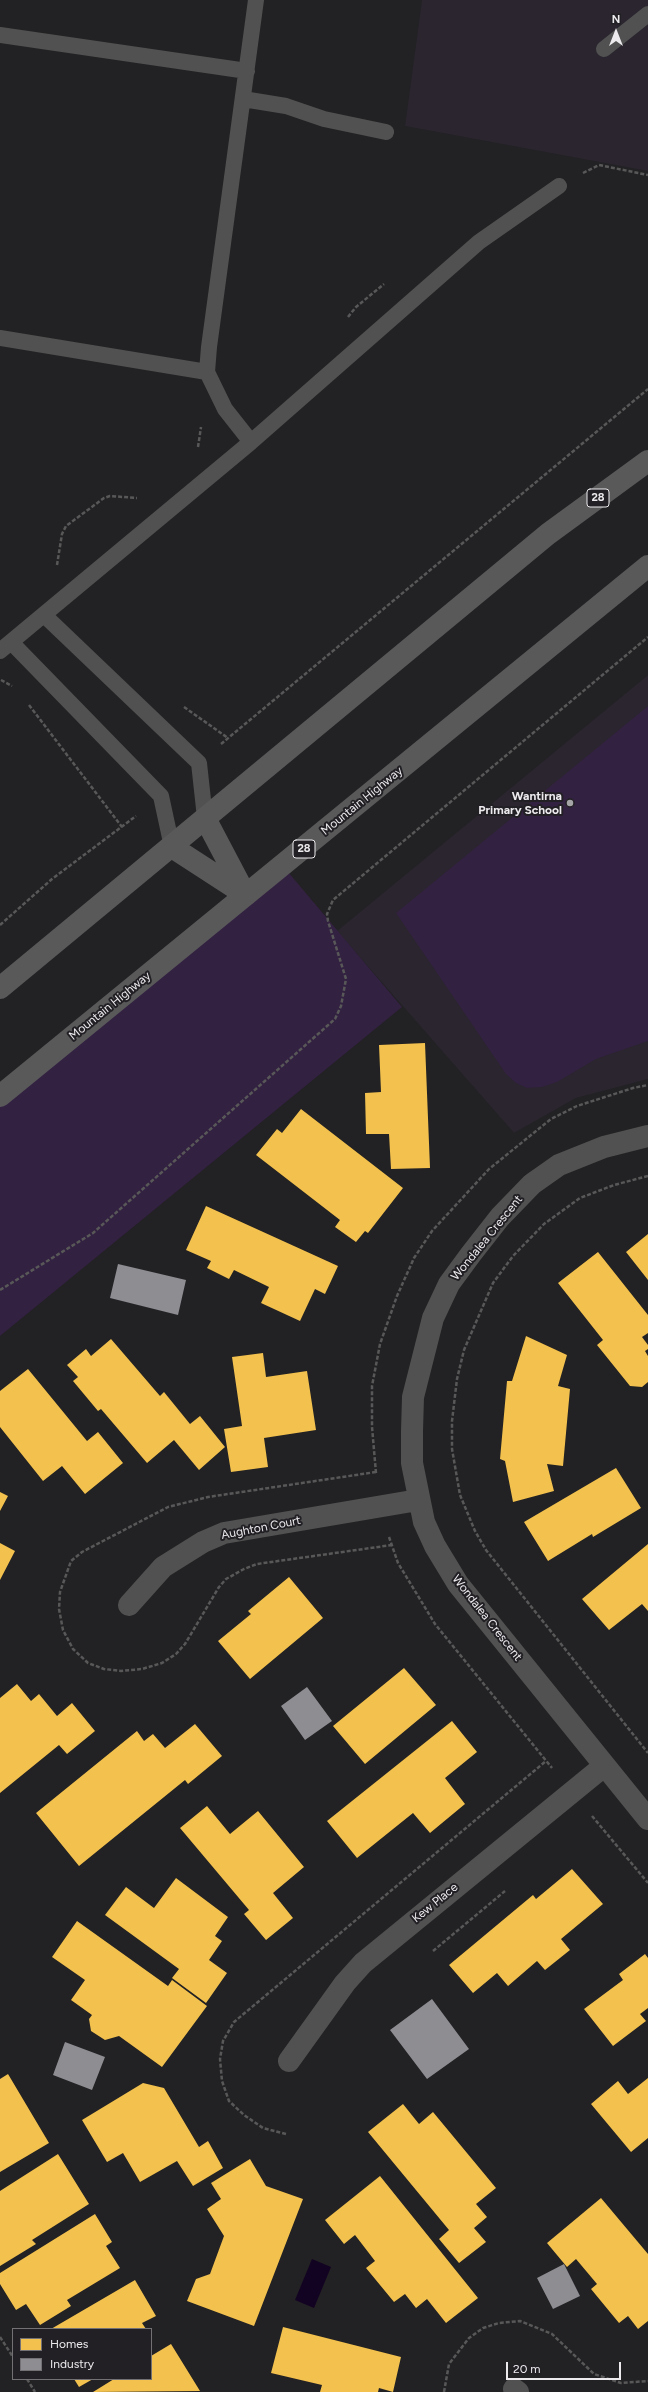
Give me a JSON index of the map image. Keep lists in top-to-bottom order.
{
  "streets": {
    "main road": ["28", "Mountain Highway"],
    "street": ["Wondalea Crescent", "Aughton Court", "Kew Place"]
  },
  "crossings": [
    ["Wondalea Crescent", "Aughton Court"],
    ["Wondalea Crescent", "Kew Place"]
  ],
  "places": ["Wantirna Primary School"],
  "legend": ["Homes", "Industry"],
  "scale_bar": "20 m",
  "north": "top"
}
